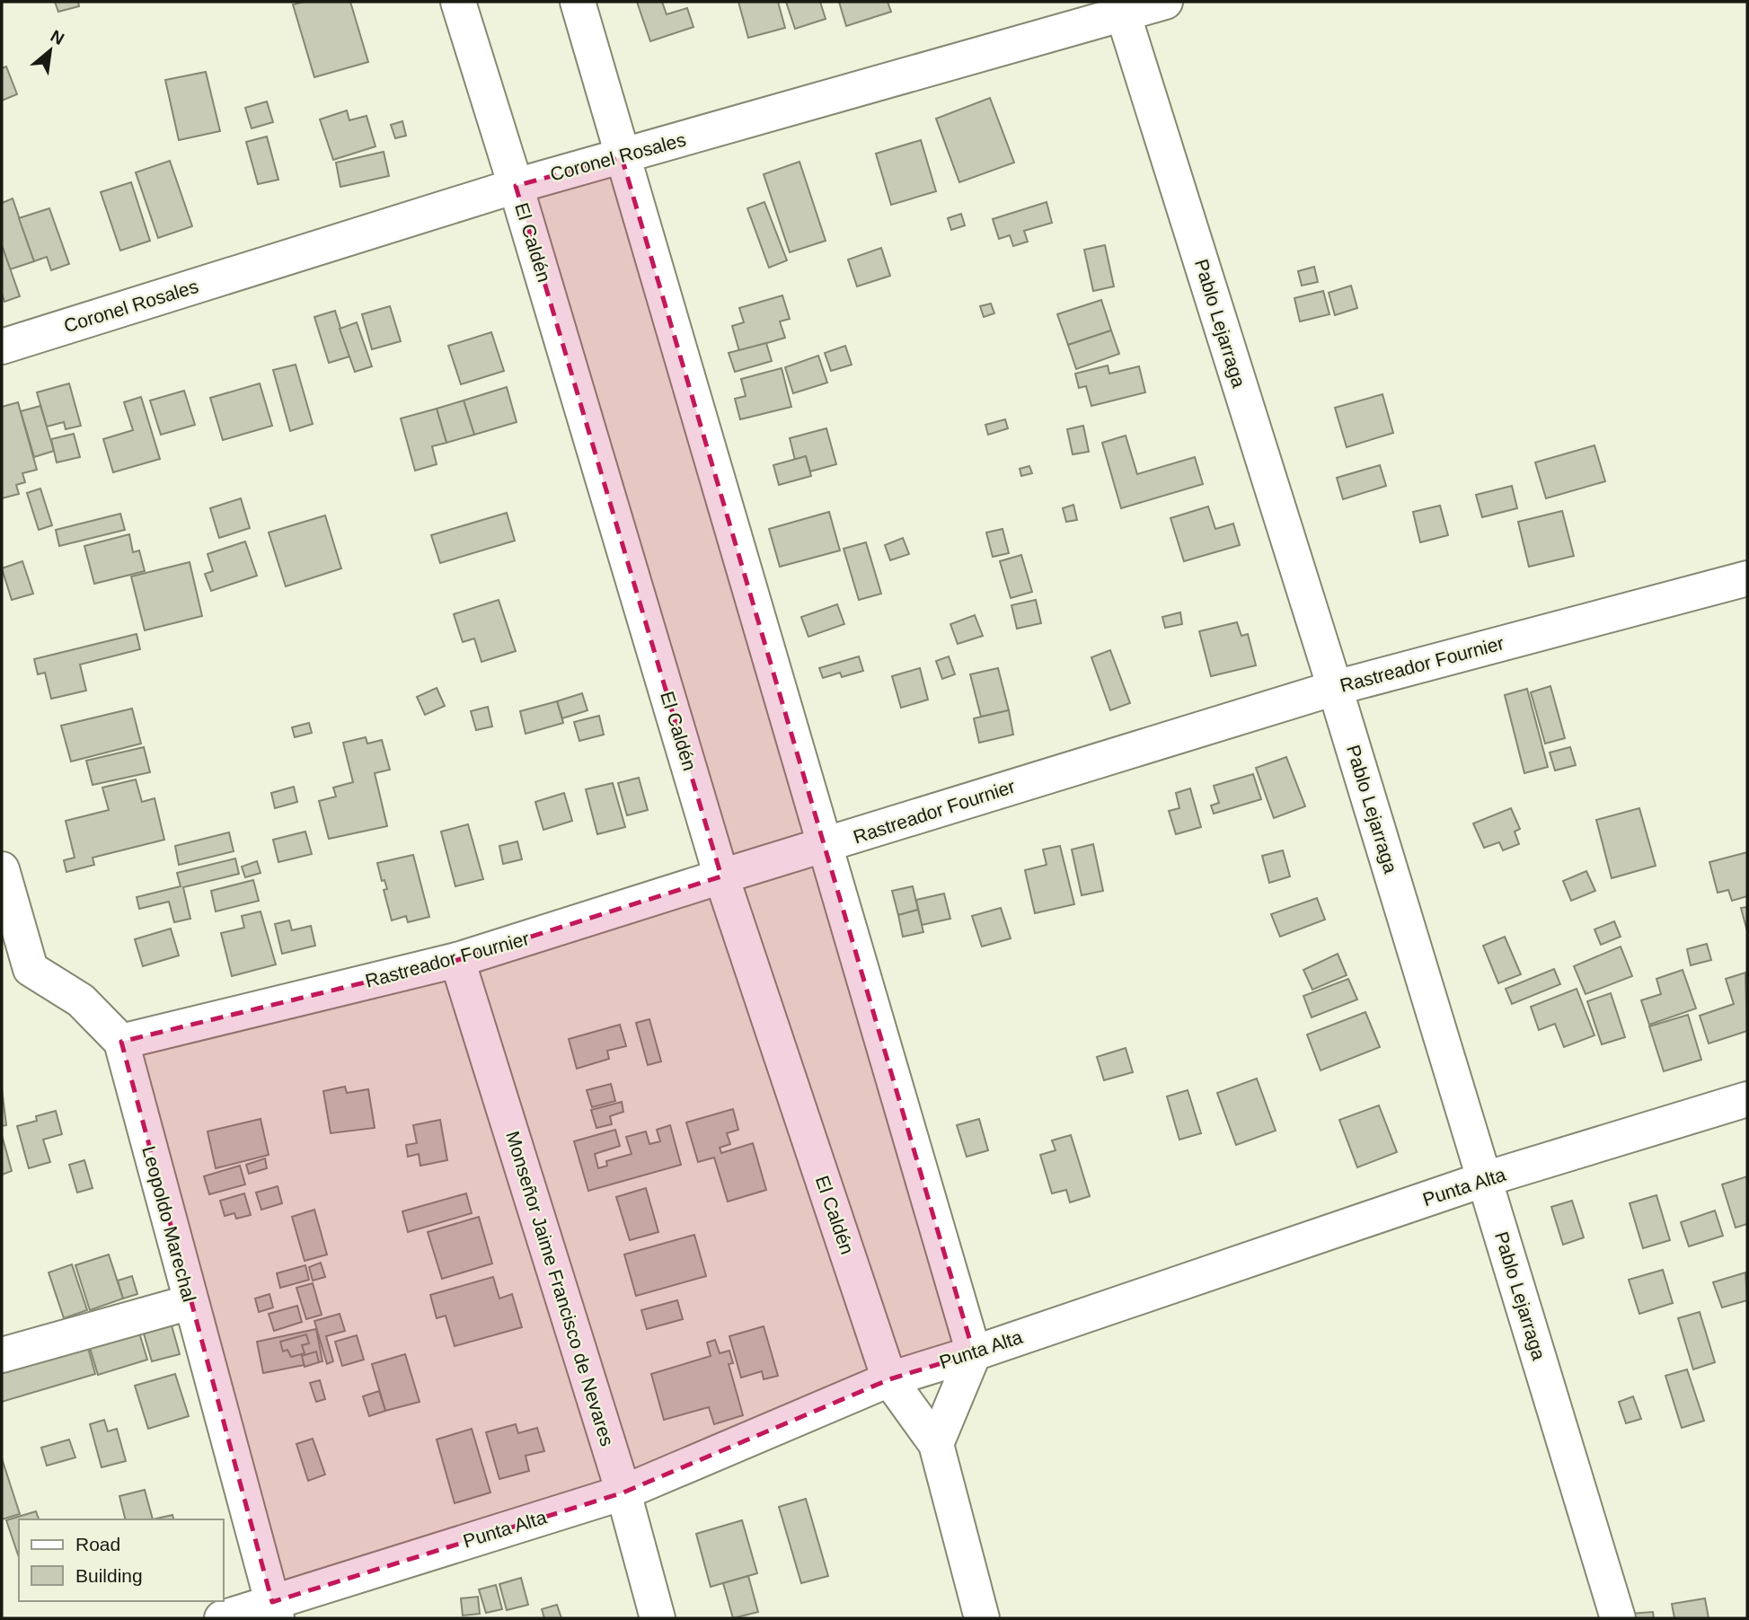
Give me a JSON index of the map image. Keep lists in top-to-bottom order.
{
  "streets": {
    "street": [
      "Coronel Rosales",
      "El Caldén",
      "Pablo Lejarraga",
      "Rastreador Fournier",
      "Punta Alta",
      "Leopoldo Marechal",
      "Monseñor Jaime Francisco de Nevares"
    ]
  },
  "crossings": [
    ["Coronel Rosales", "El Caldén"],
    ["Coronel Rosales", "Pablo Lejarraga"],
    ["El Caldén", "Rastreador Fournier"],
    ["El Caldén", "Punta Alta"],
    ["Pablo Lejarraga", "Rastreador Fournier"],
    ["Pablo Lejarraga", "Punta Alta"],
    ["Rastreador Fournier", "Leopoldo Marechal"],
    ["Rastreador Fournier", "Monseñor Jaime Francisco de Nevares"],
    ["Punta Alta", "Leopoldo Marechal"],
    ["Punta Alta", "Monseñor Jaime Francisco de Nevares"]
  ],
  "legend": ["Road", "Building"],
  "north": "top right"
}
